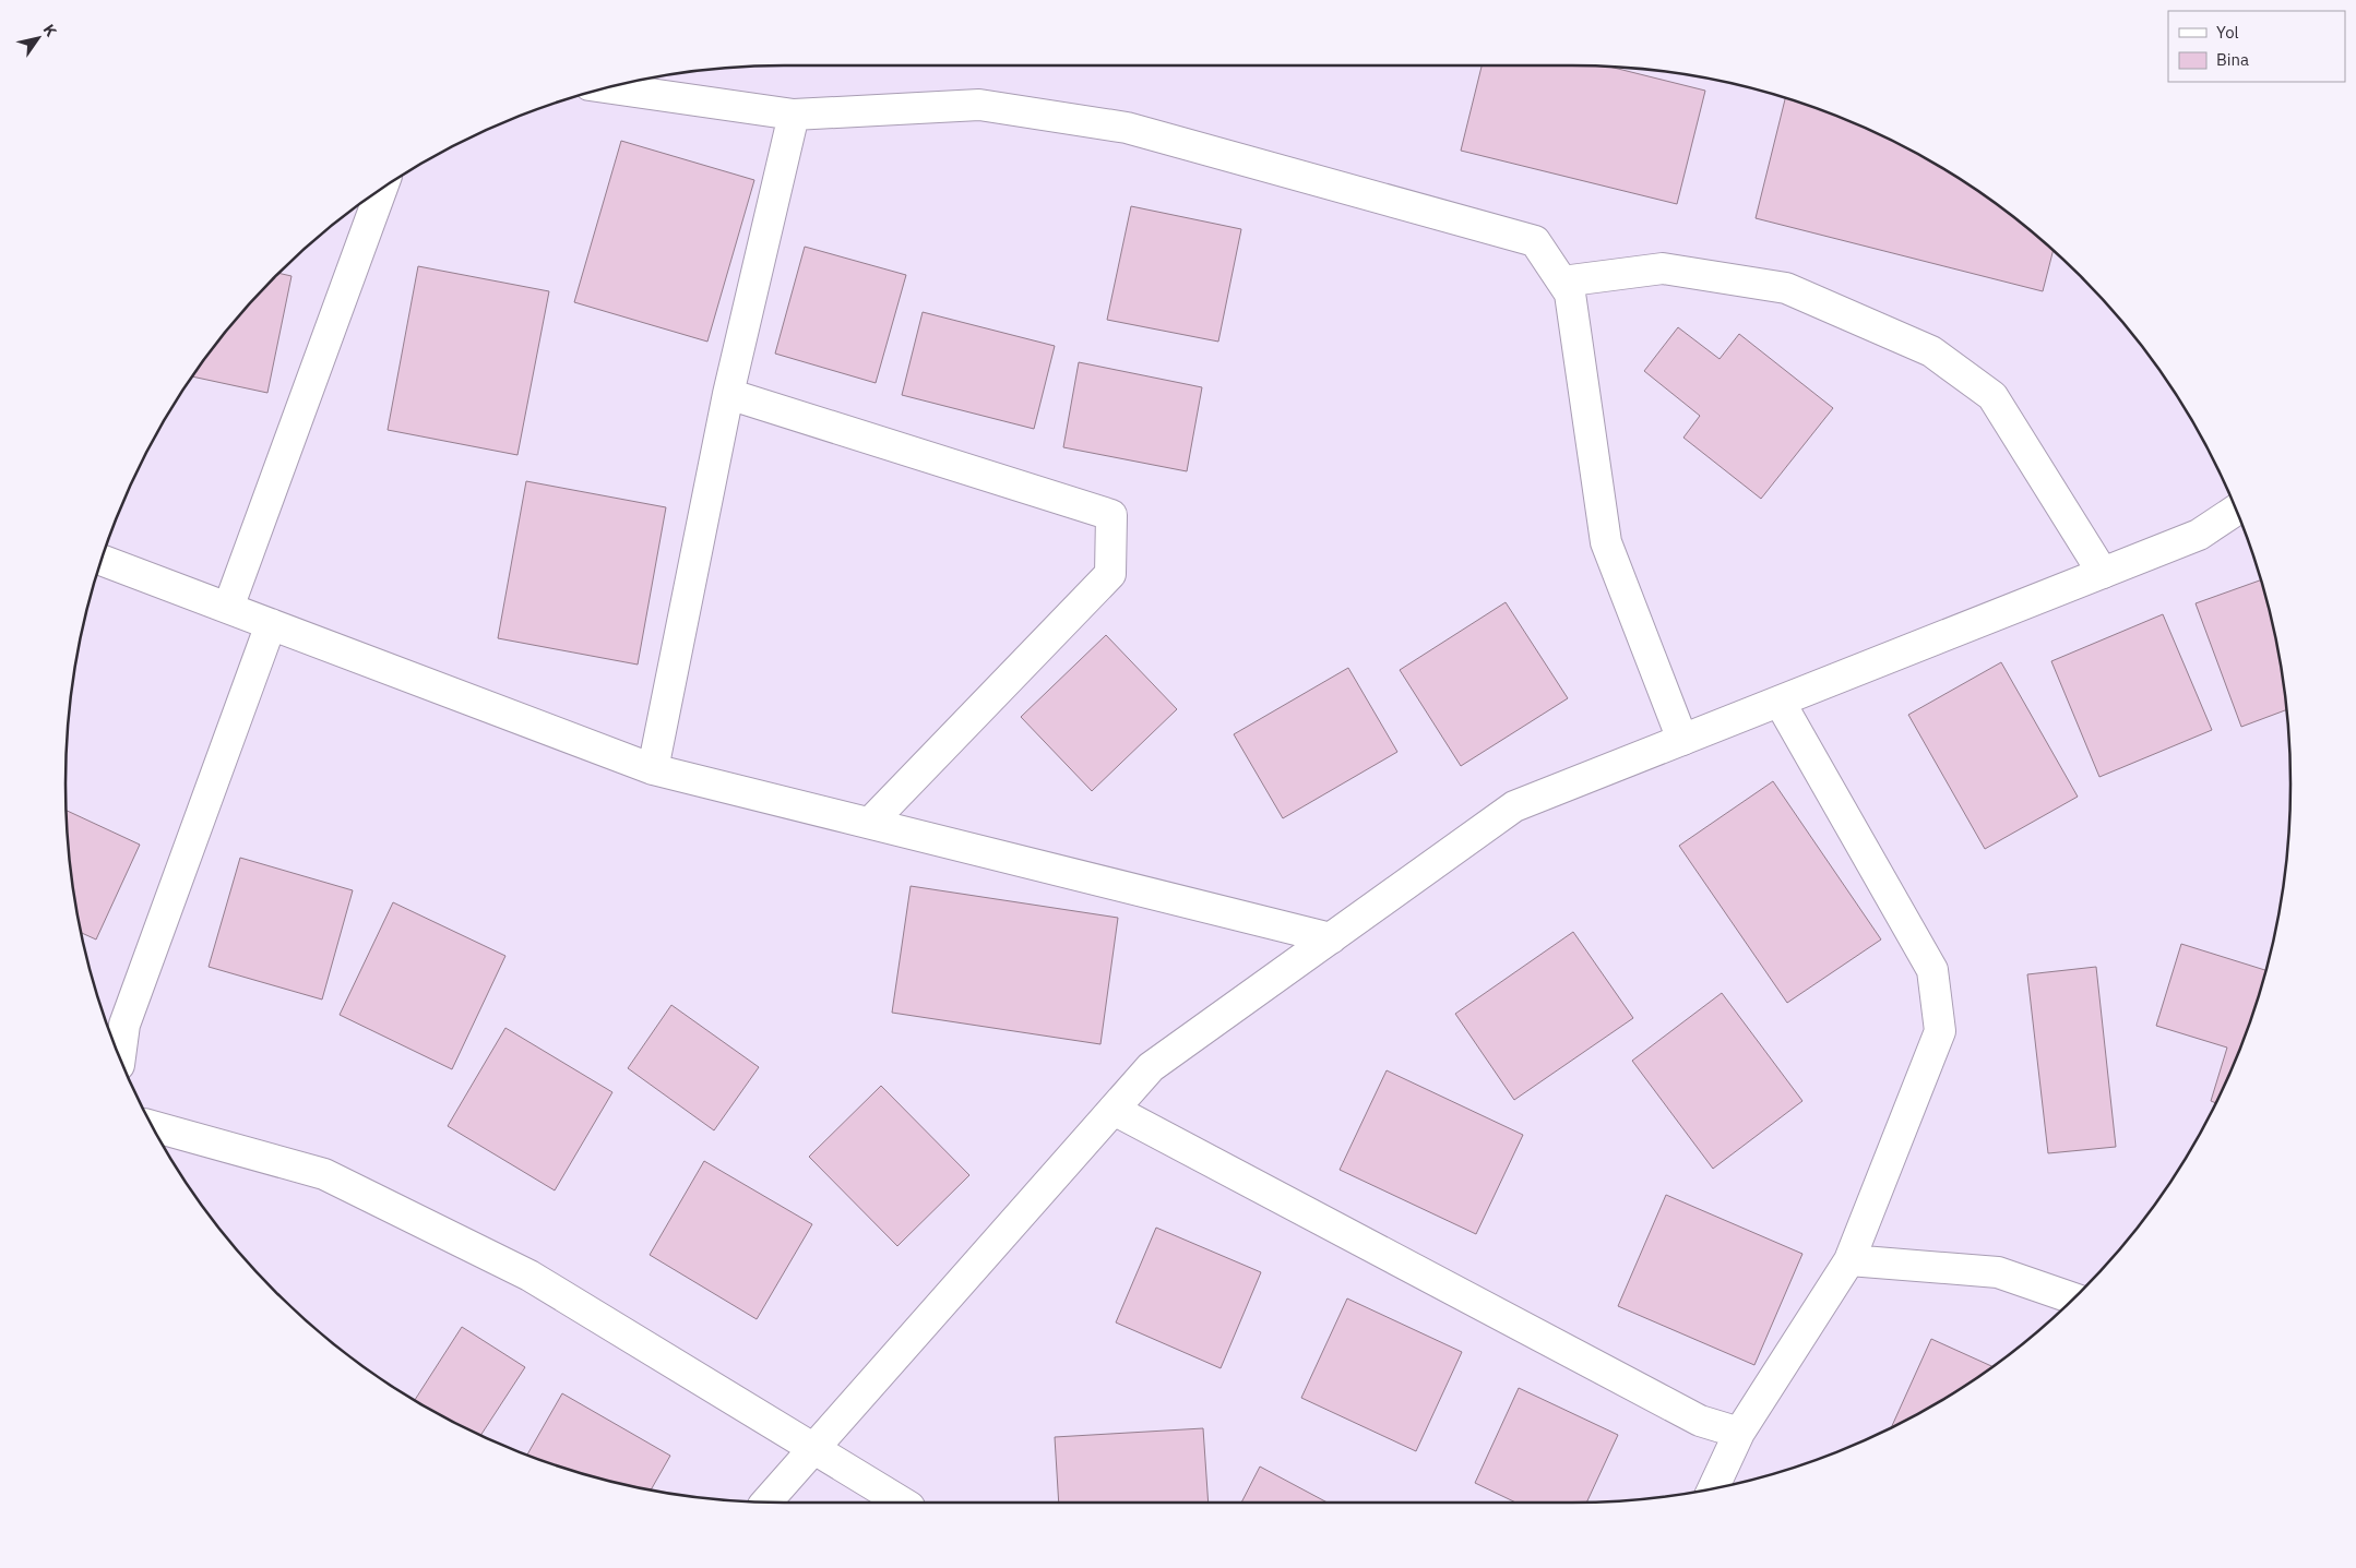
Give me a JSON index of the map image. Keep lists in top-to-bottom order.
{
  "legend": ["Yol", "Bina"],
  "north": "top right"
}
